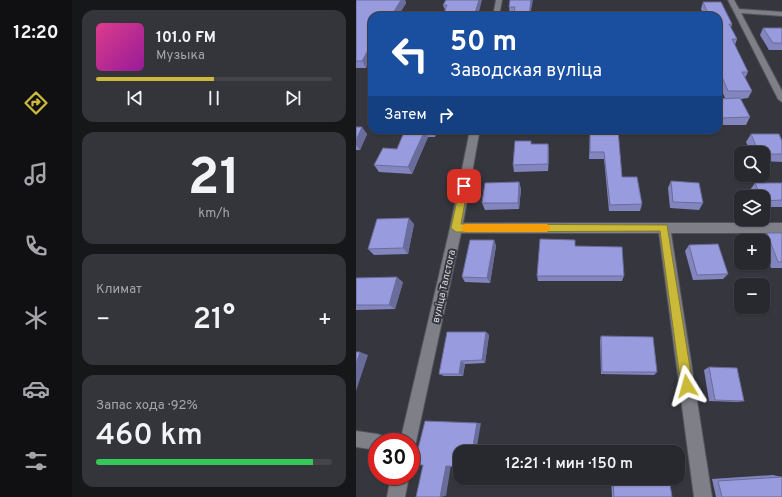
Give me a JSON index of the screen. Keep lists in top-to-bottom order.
{
  "streets": {
    "street": ["вуліца Талстога"]
  },
  "page": {
    "tabs": "12:20",
    "turn": ["50 m", "Заводская вуліца"],
    "song": ["101.0 FM", "Музыка"],
    "then": "Затем",
    "tile": [
      ["21", "km/h"],
      "Климат",
      ["Запас хода · 92%", "460 km"]
    ],
    "map_buttons": ["+", "−"],
    "heat": ["−", "21°", "+"],
    "limit": "30",
    "trip": "12:21 · 1 мин · 150 m"
  }
}
